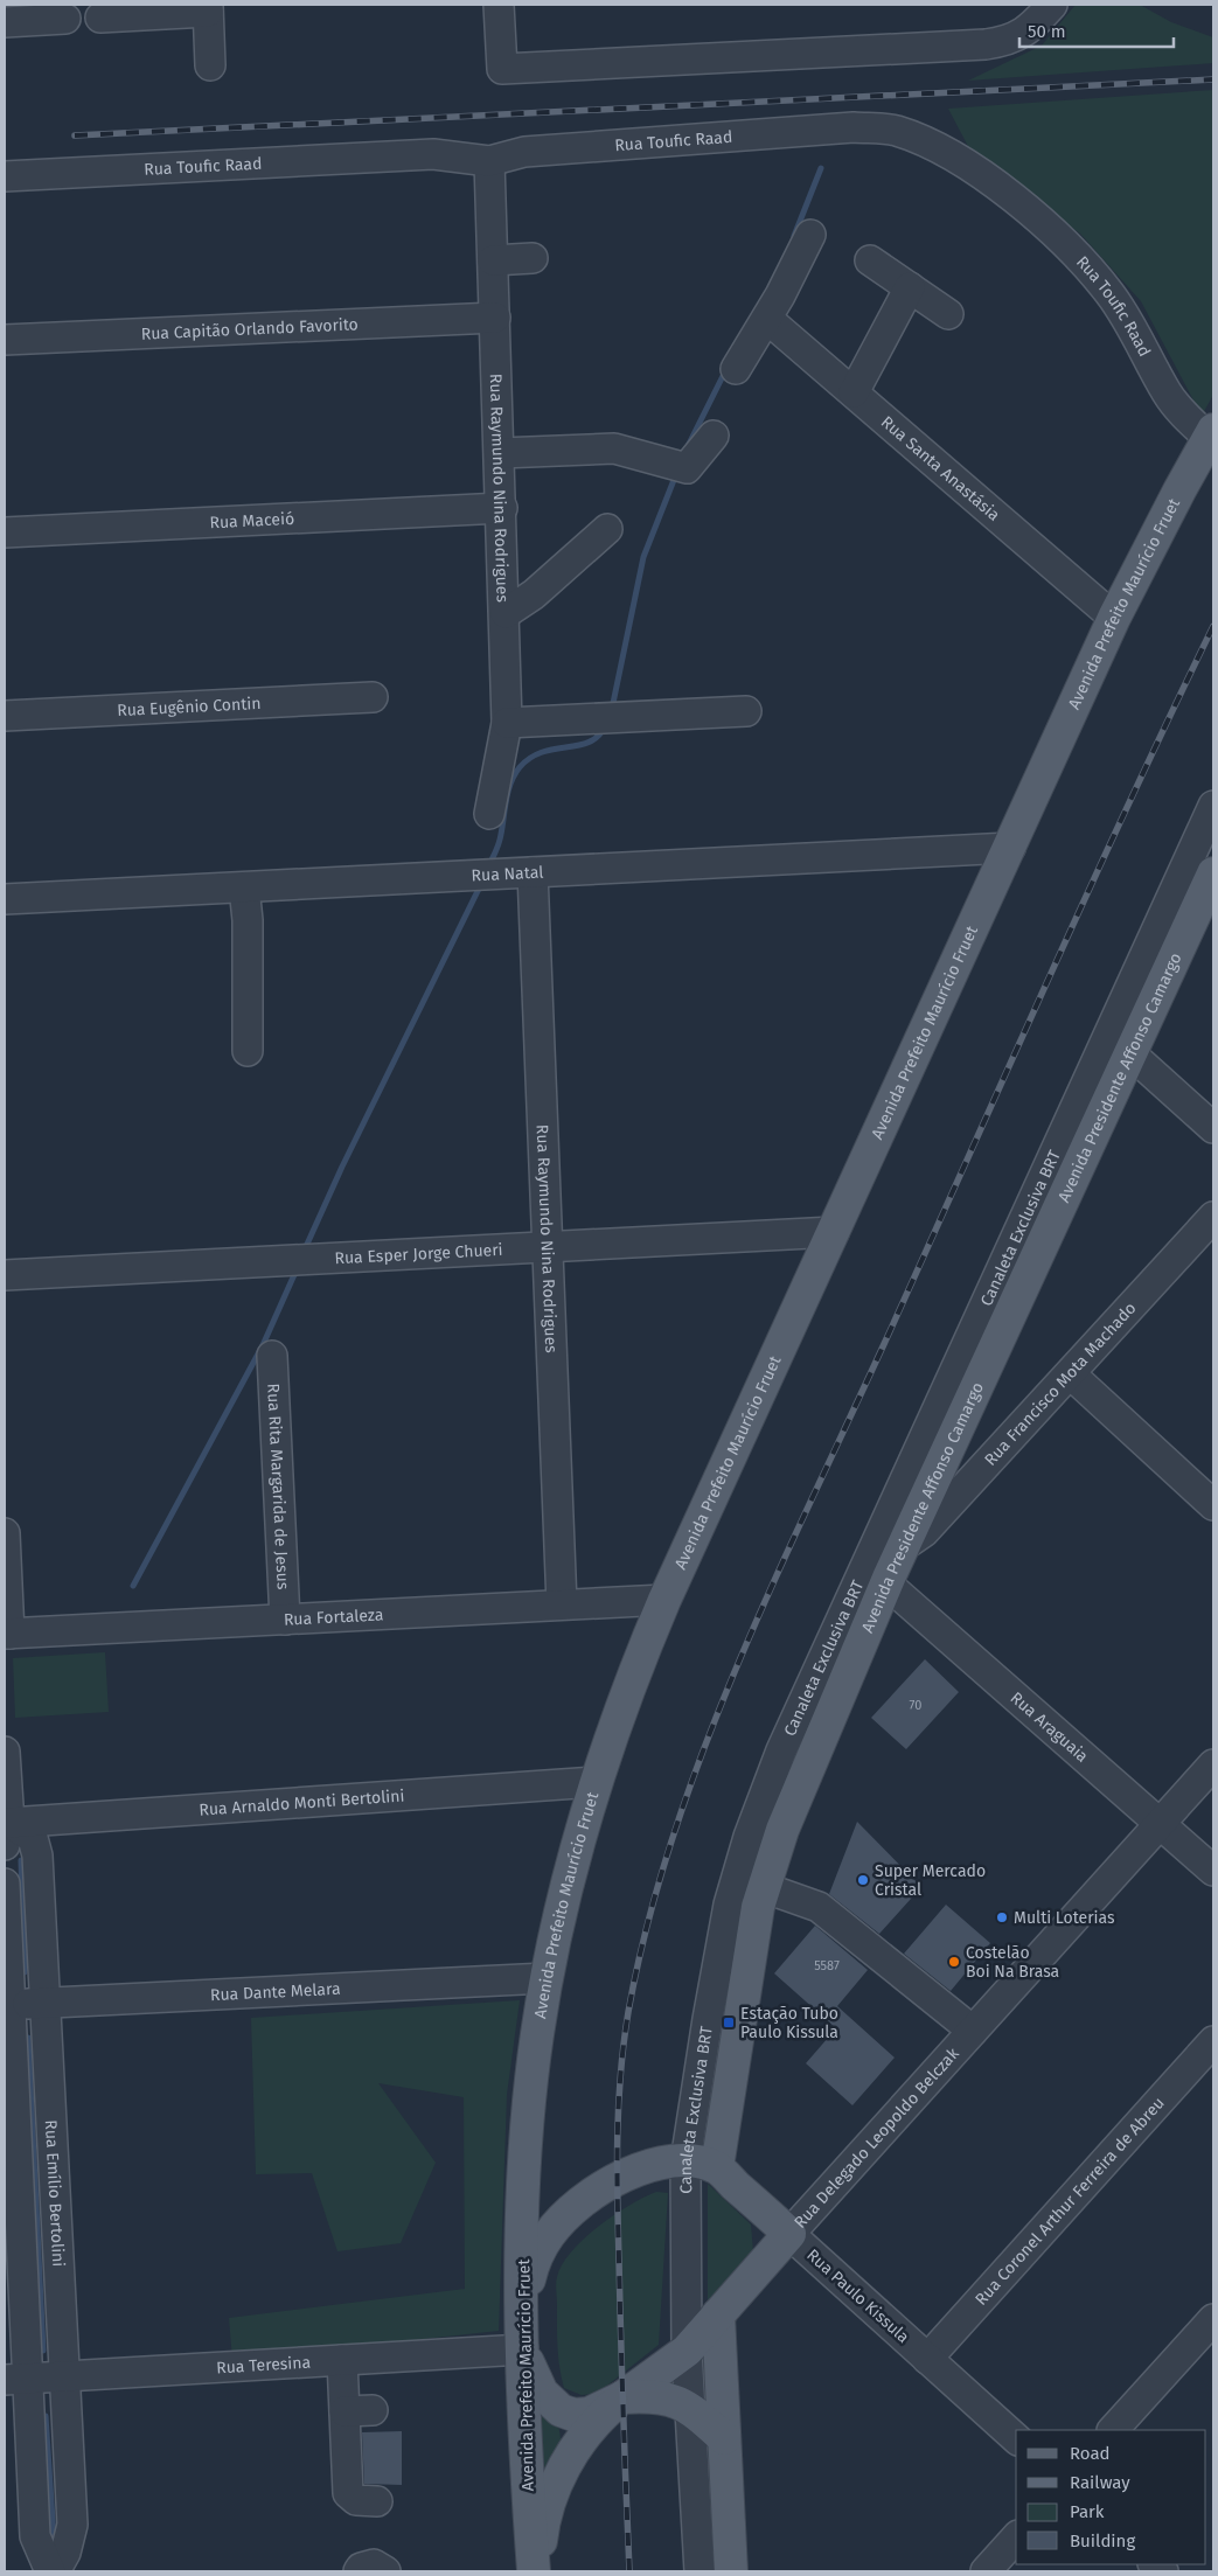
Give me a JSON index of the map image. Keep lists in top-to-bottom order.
{
  "streets": {
    "main road": [
      "Avenida Prefeito Maurício Fruet",
      "Avenida Presidente Affonso Camargo",
      "Rua Delegado Leopoldo Belczak",
      "Rua Paulo Kissula"
    ],
    "street": [
      "Rua Toufic Raad",
      "Rua Capitão Orlando Favorito",
      "Rua Santa Anastásia",
      "Rua Raymundo Nina Rodrigues",
      "Rua Maceió",
      "Rua Eugênio Contin",
      "Rua Natal",
      "Canaleta Exclusiva BRT",
      "Rua Esper Jorge Chueri",
      "Rua Francisco Mota Machado",
      "Rua Rita Margarida de Jesus",
      "Rua Fortaleza",
      "Rua Araguaia",
      "Rua Arnaldo Monti Bertolini",
      "Rua Dante Melara",
      "Rua Emílio Bertolini",
      "Rua Coronel Arthur Ferreira de Abreu",
      "Rua Teresina"
    ]
  },
  "crossings": [
    ["Rua Toufic Raad", "Rua Raymundo Nina Rodrigues"],
    ["Rua Toufic Raad", "Avenida Prefeito Maurício Fruet"],
    ["Rua Capitão Orlando Favorito", "Rua Raymundo Nina Rodrigues"],
    ["Rua Santa Anastásia", "Avenida Prefeito Maurício Fruet"],
    ["Rua Raymundo Nina Rodrigues", "Rua Maceió"],
    ["Rua Raymundo Nina Rodrigues", "Rua Natal"],
    ["Rua Raymundo Nina Rodrigues", "Rua Esper Jorge Chueri"],
    ["Rua Raymundo Nina Rodrigues", "Rua Fortaleza"],
    ["Avenida Prefeito Maurício Fruet", "Rua Natal"],
    ["Avenida Prefeito Maurício Fruet", "Rua Esper Jorge Chueri"],
    ["Avenida Prefeito Maurício Fruet", "Rua Fortaleza"],
    ["Avenida Prefeito Maurício Fruet", "Rua Arnaldo Monti Bertolini"],
    ["Avenida Prefeito Maurício Fruet", "Rua Dante Melara"],
    ["Avenida Prefeito Maurício Fruet", "Rua Delegado Leopoldo Belczak"],
    ["Avenida Prefeito Maurício Fruet", "Rua Teresina"],
    ["Avenida Presidente Affonso Camargo", "Rua Francisco Mota Machado"],
    ["Avenida Presidente Affonso Camargo", "Rua Araguaia"],
    ["Avenida Presidente Affonso Camargo", "Rua Paulo Kissula"],
    ["Canaleta Exclusiva BRT", "Rua Delegado Leopoldo Belczak"],
    ["Rua Rita Margarida de Jesus", "Rua Fortaleza"],
    ["Rua Araguaia", "Rua Delegado Leopoldo Belczak"],
    ["Rua Arnaldo Monti Bertolini", "Rua Emílio Bertolini"],
    ["Rua Dante Melara", "Rua Emílio Bertolini"],
    ["Rua Delegado Leopoldo Belczak", "Rua Paulo Kissula"],
    ["Rua Delegado Leopoldo Belczak", "Rua Teresina"],
    ["Rua Emílio Bertolini", "Rua Teresina"],
    ["Rua Coronel Arthur Ferreira de Abreu", "Rua Paulo Kissula"]
  ],
  "places": {
    "other": ["Super Mercado Cristal", "Multi Loterias", "Costelão Boi Na Brasa"],
    "transit": ["Estação Tubo Paulo Kissula"]
  },
  "house_numbers": ["70", "5587"],
  "legend": [
    "Road",
    "Railway",
    "Park",
    "Building"
  ],
  "scale_bar": "50 m"
}
